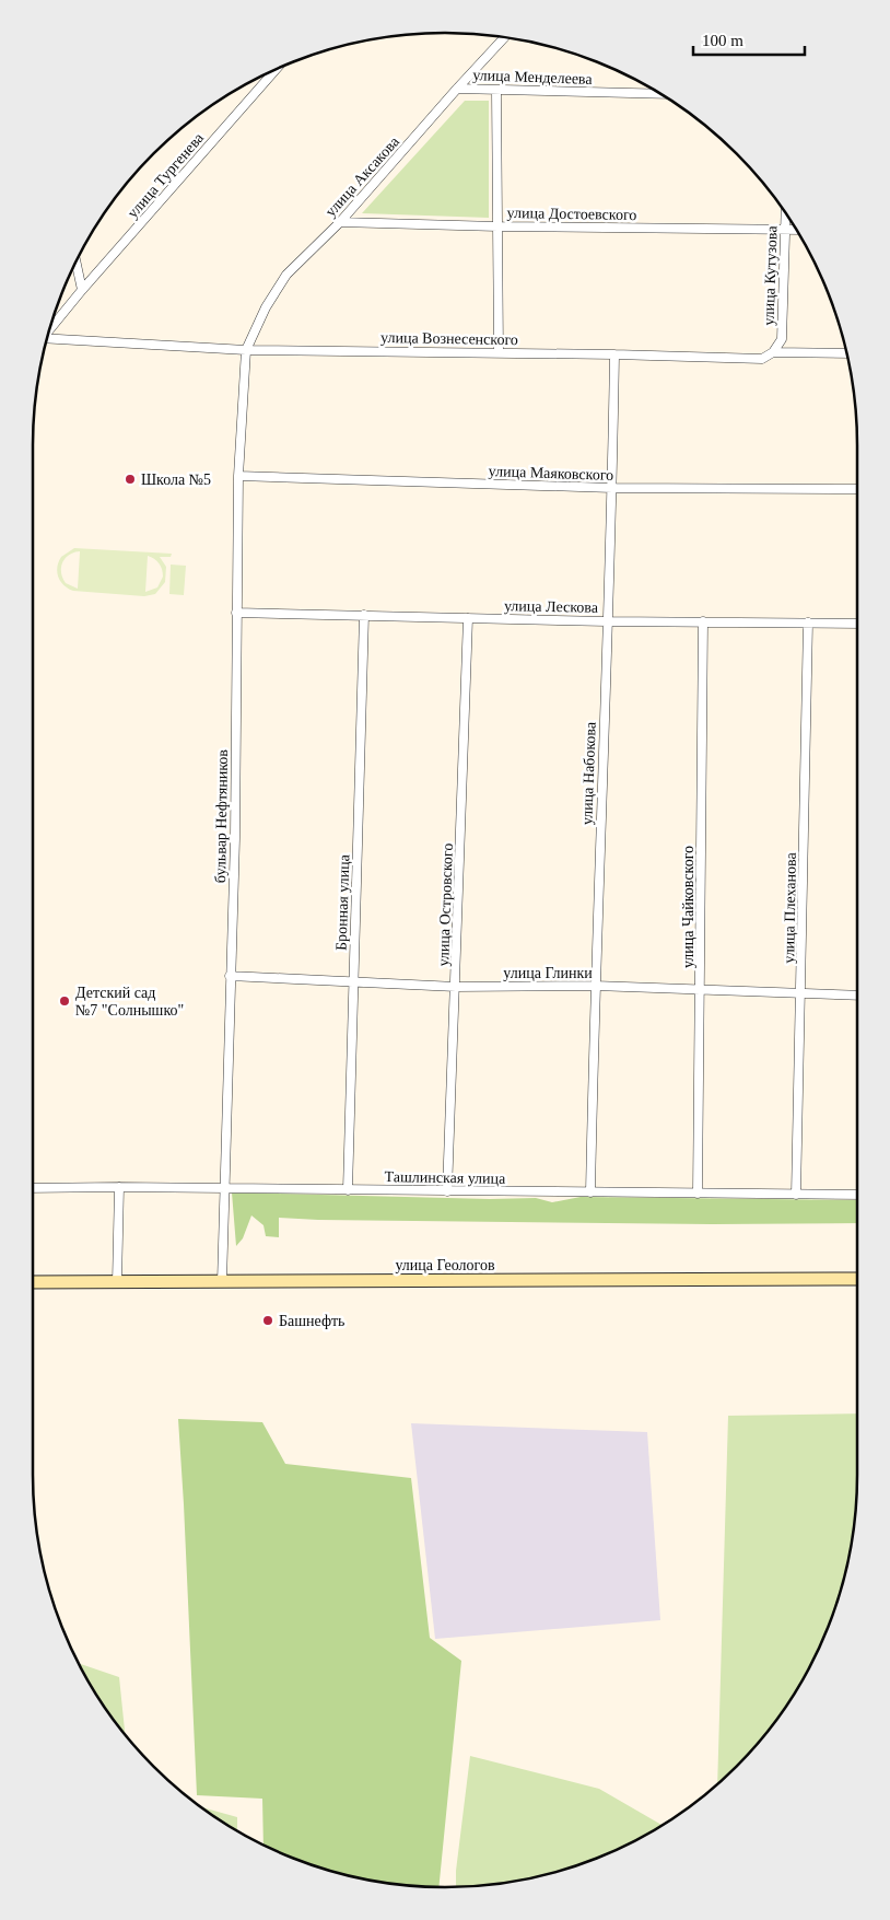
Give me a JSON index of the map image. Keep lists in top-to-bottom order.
{
  "streets": {
    "main road": ["улица Геологов"],
    "street": [
      "улица Менделеева",
      "улица Тургенева",
      "улица Аксакова",
      "улица Достоевского",
      "улица Кутузова",
      "улица Вознесенского",
      "улица Маяковского",
      "улица Лескова",
      "улица Набокова",
      "бульвар Нефтяников",
      "Бронная улица",
      "улица Островского",
      "улица Чайковского",
      "улица Плеханова",
      "улица Глинки",
      "Ташлинская улица"
    ]
  },
  "crossings": [
    ["улица Менделеева", "улица Аксакова"],
    ["улица Аксакова", "улица Достоевского"],
    ["улица Аксакова", "улица Вознесенского"],
    ["улица Аксакова", "бульвар Нефтяников"],
    ["улица Достоевского", "улица Кутузова"],
    ["улица Кутузова", "улица Вознесенского"],
    ["улица Вознесенского", "улица Набокова"],
    ["улица Вознесенского", "бульвар Нефтяников"],
    ["улица Маяковского", "улица Набокова"],
    ["улица Маяковского", "бульвар Нефтяников"],
    ["улица Лескова", "улица Набокова"],
    ["улица Лескова", "бульвар Нефтяников"],
    ["улица Лескова", "Бронная улица"],
    ["улица Лескова", "улица Островского"],
    ["улица Лескова", "улица Чайковского"],
    ["улица Лескова", "улица Плеханова"],
    ["улица Набокова", "улица Глинки"],
    ["улица Набокова", "Ташлинская улица"],
    ["бульвар Нефтяников", "улица Глинки"],
    ["бульвар Нефтяников", "Ташлинская улица"],
    ["бульвар Нефтяников", "улица Геологов"],
    ["Бронная улица", "улица Глинки"],
    ["Бронная улица", "Ташлинская улица"],
    ["улица Островского", "улица Глинки"],
    ["улица Островского", "Ташлинская улица"],
    ["улица Чайковского", "улица Глинки"],
    ["улица Чайковского", "Ташлинская улица"],
    ["улица Плеханова", "улица Глинки"],
    ["улица Плеханова", "Ташлинская улица"]
  ],
  "places": ["Школа №5", "Детский сад №7 \"Солнышко\"", "Башнефть"],
  "scale_bar": "100 m"
}
